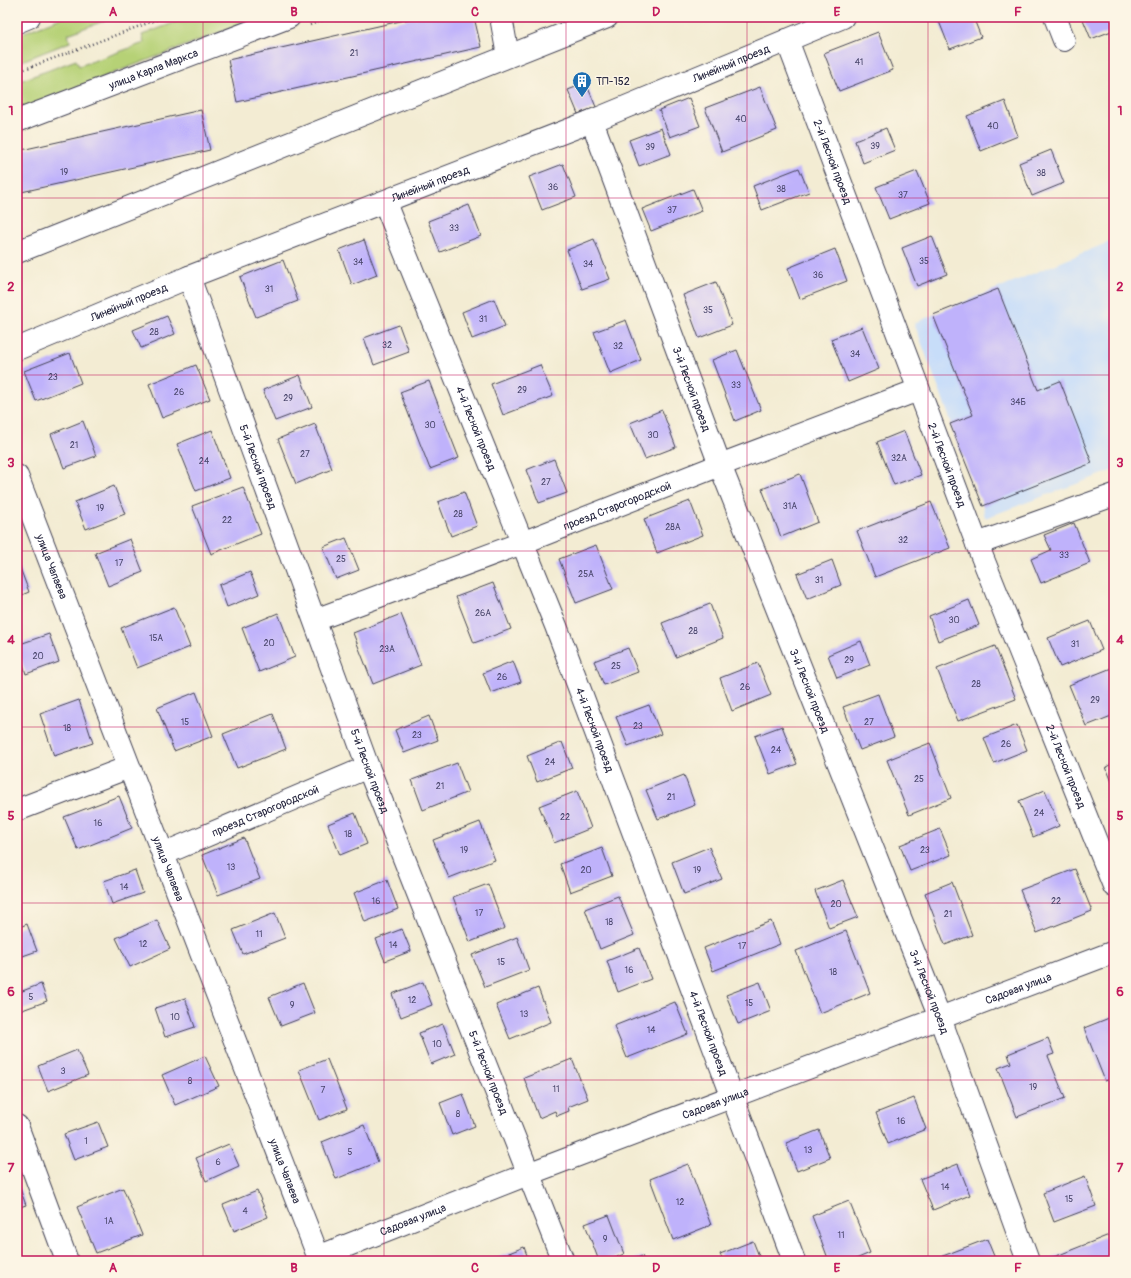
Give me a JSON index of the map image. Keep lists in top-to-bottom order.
{
  "streets": {
    "street": [
      "Линейный проезд",
      "улица Карла Маркса",
      "2-й Лесной проезд",
      "3-й Лесной проезд",
      "4-й Лесной проезд",
      "5-й Лесной проезд",
      "проезд Старогородской",
      "улица Чапаева",
      "Садовая улица"
    ]
  },
  "crossings": [
    ["Линейный проезд", "2-й Лесной проезд"],
    ["Линейный проезд", "3-й Лесной проезд"],
    ["Линейный проезд", "4-й Лесной проезд"],
    ["Линейный проезд", "5-й Лесной проезд"],
    ["2-й Лесной проезд", "проезд Старогородской"],
    ["3-й Лесной проезд", "проезд Старогородской"],
    ["3-й Лесной проезд", "Садовая улица"],
    ["4-й Лесной проезд", "проезд Старогородской"],
    ["4-й Лесной проезд", "Садовая улица"],
    ["5-й Лесной проезд", "проезд Старогородской"],
    ["5-й Лесной проезд", "Садовая улица"],
    ["проезд Старогородской", "улица Чапаева"],
    ["улица Чапаева", "Садовая улица"]
  ],
  "places": {
    "building": ["ТП-152"]
  },
  "house_numbers": [
    "21",
    "41",
    "40",
    "40",
    "39",
    "39",
    "19",
    "38",
    "36",
    "38",
    "37",
    "37",
    "33",
    "35",
    "34",
    "34",
    "36",
    "31",
    "35",
    "31",
    "28",
    "32",
    "32",
    "34",
    "23",
    "33",
    "29",
    "26",
    "29",
    "34Б",
    "30",
    "30",
    "21",
    "27",
    "32А",
    "24",
    "27",
    "31А",
    "19",
    "28",
    "22",
    "28А",
    "32",
    "33",
    "25",
    "17",
    "25А",
    "31",
    "26А",
    "30",
    "28",
    "15А",
    "20",
    "31",
    "23А",
    "20",
    "29",
    "25",
    "26",
    "28",
    "26",
    "29",
    "15",
    "27",
    "23",
    "18",
    "23",
    "26",
    "24",
    "24",
    "25",
    "21",
    "21",
    "24",
    "22",
    "16",
    "18",
    "19",
    "23",
    "13",
    "20",
    "19",
    "14",
    "16",
    "22",
    "20",
    "17",
    "21",
    "18",
    "11",
    "12",
    "14",
    "17",
    "15",
    "16",
    "18",
    "5",
    "12",
    "15",
    "9",
    "13",
    "10",
    "14",
    "10",
    "3",
    "8",
    "19",
    "11",
    "7",
    "8",
    "16",
    "1",
    "13",
    "5",
    "6",
    "14",
    "15",
    "12",
    "4",
    "1А",
    "11",
    "9"
  ],
  "grid": {
    "columns": [
      "A",
      "B",
      "C",
      "D",
      "E",
      "F"
    ],
    "rows": [
      "1",
      "2",
      "3",
      "4",
      "5",
      "6",
      "7"
    ]
  }
}
